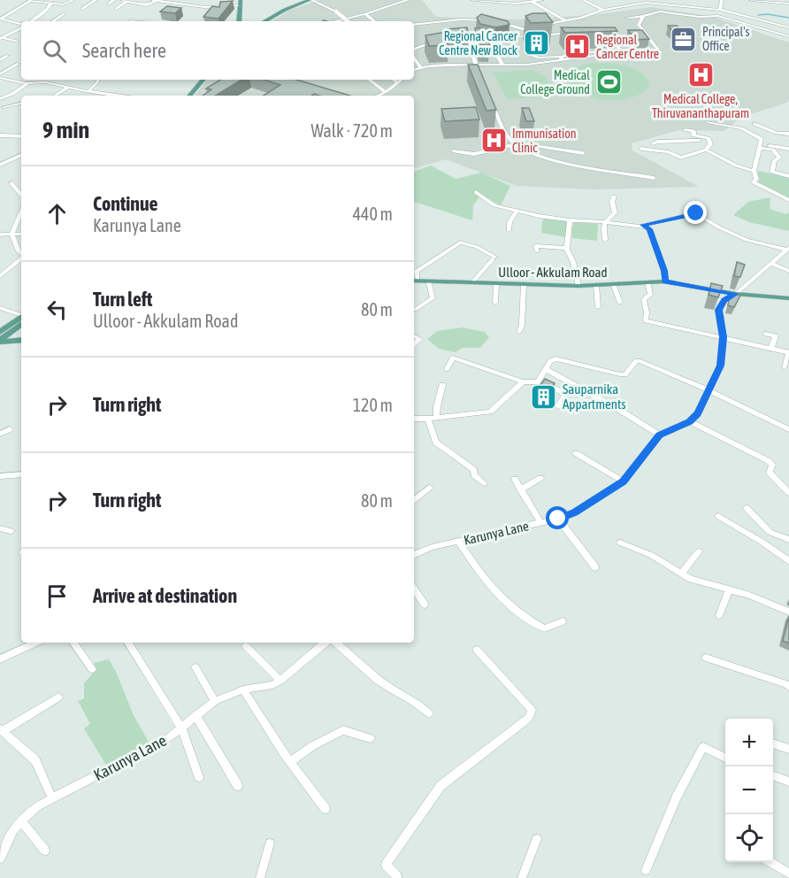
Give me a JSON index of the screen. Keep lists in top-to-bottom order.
{
  "streets": {
    "main road": ["Ulloor - Akkulam Road"],
    "street": ["Karunya Lane"]
  },
  "crossings": [
    ["Ulloor - Akkulam Road", "Karunya Lane"]
  ],
  "places": {
    "office": ["Principal's Office"],
    "building": ["Regional Cancer Centre New Block", "Sauparnika Appartments"],
    "hospital": ["Regional Cancer Centre", "Medical College, Thiruvananthapuram", "Immunisation Clinic"],
    "sports": ["Medical College Ground"]
  },
  "page": {
    "search": "Search here",
    "heading": ["9 min", "Walk · 720 m"],
    "list": [
      ["Continue", "Karunya Lane", "440 m"],
      ["Turn left", "Ulloor - Akkulam Road", "80 m"],
      ["Turn right", "120 m"],
      ["Turn right", "80 m"],
      "Arrive at destination"
    ],
    "map_buttons": ["+", "−"]
  }
}
